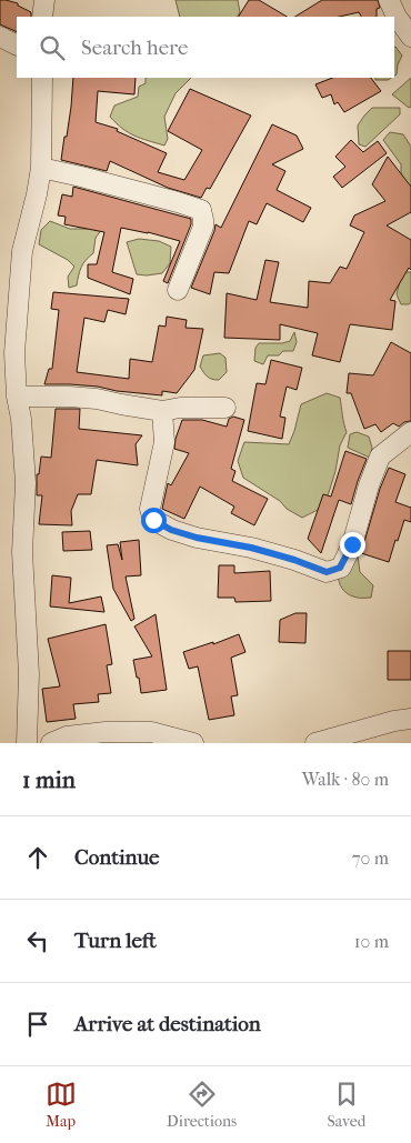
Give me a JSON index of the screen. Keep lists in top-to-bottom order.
{
  "page": {
    "search": "Search here",
    "heading": ["1 min", "Walk · 80 m"],
    "list": [
      ["Continue", "70 m"],
      ["Turn left", "10 m"],
      "Arrive at destination"
    ],
    "nav": ["Map", "Directions", "Saved"]
  }
}
